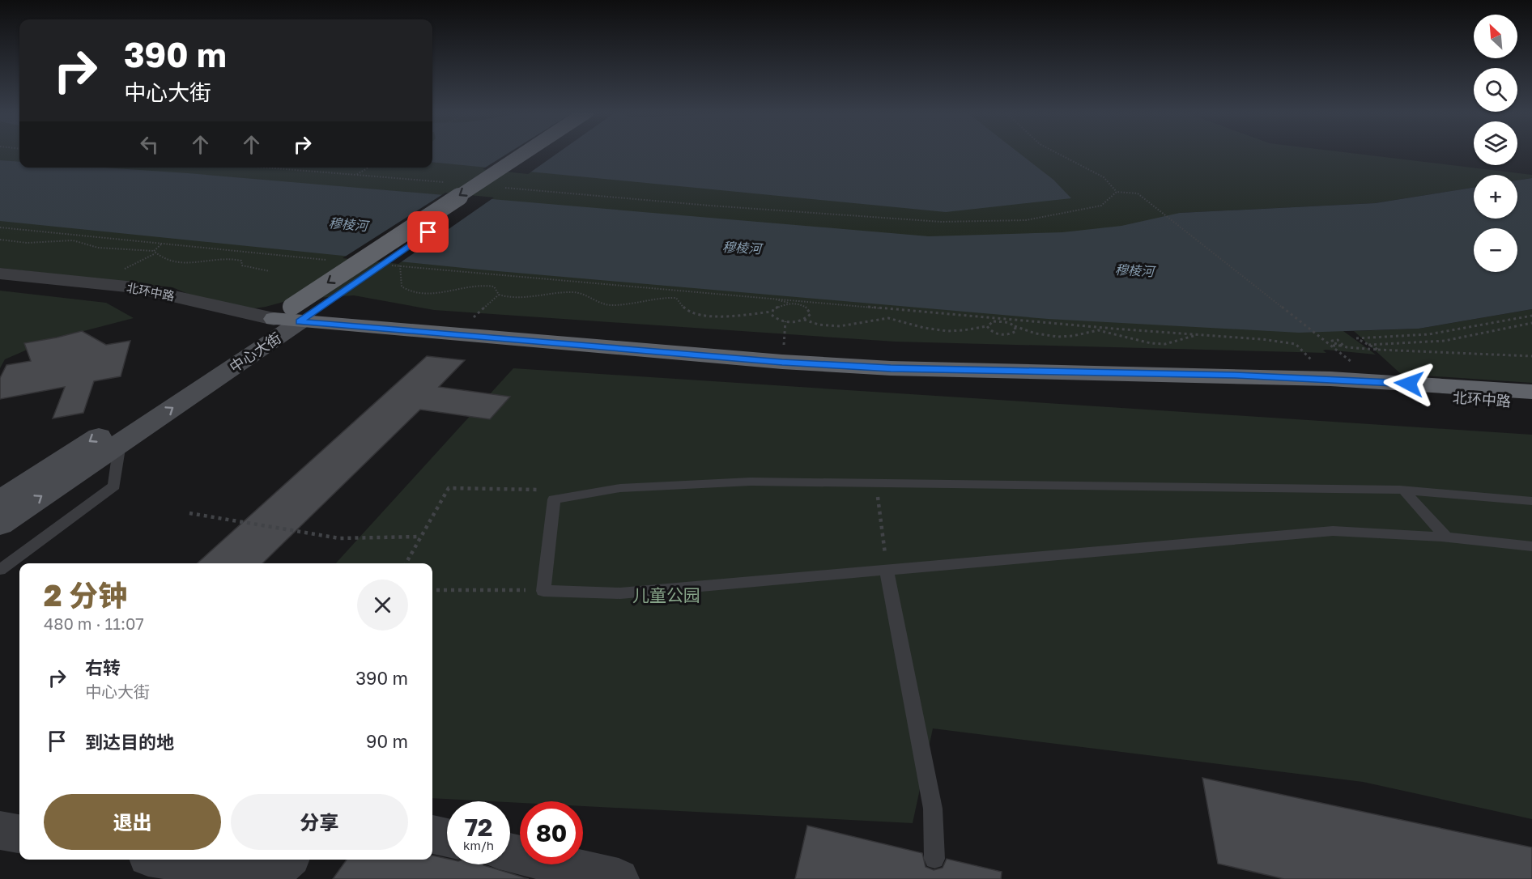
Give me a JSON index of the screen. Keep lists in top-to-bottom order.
{
  "streets": {
    "highway": ["北环中路", "中心大街"]
  },
  "crossings": [
    ["北环中路", "中心大街"]
  ],
  "water": ["穆棱河"],
  "parks": ["儿童公园"],
  "north": "top left",
  "page": {
    "map_buttons": ["+", "−"],
    "turn": ["390 m", "中心大街"],
    "heading": ["2 分钟", "480 m · 11:07"],
    "list": [
      {
        "name": "右转",
        "note": "中心大街",
        "value": "390 m"
      },
      {
        "name": "到达目的地",
        "value": "90 m"
      }
    ],
    "buttons": ["退出", "分享"],
    "speed": "72 km/h",
    "limit": "80"
  }
}
